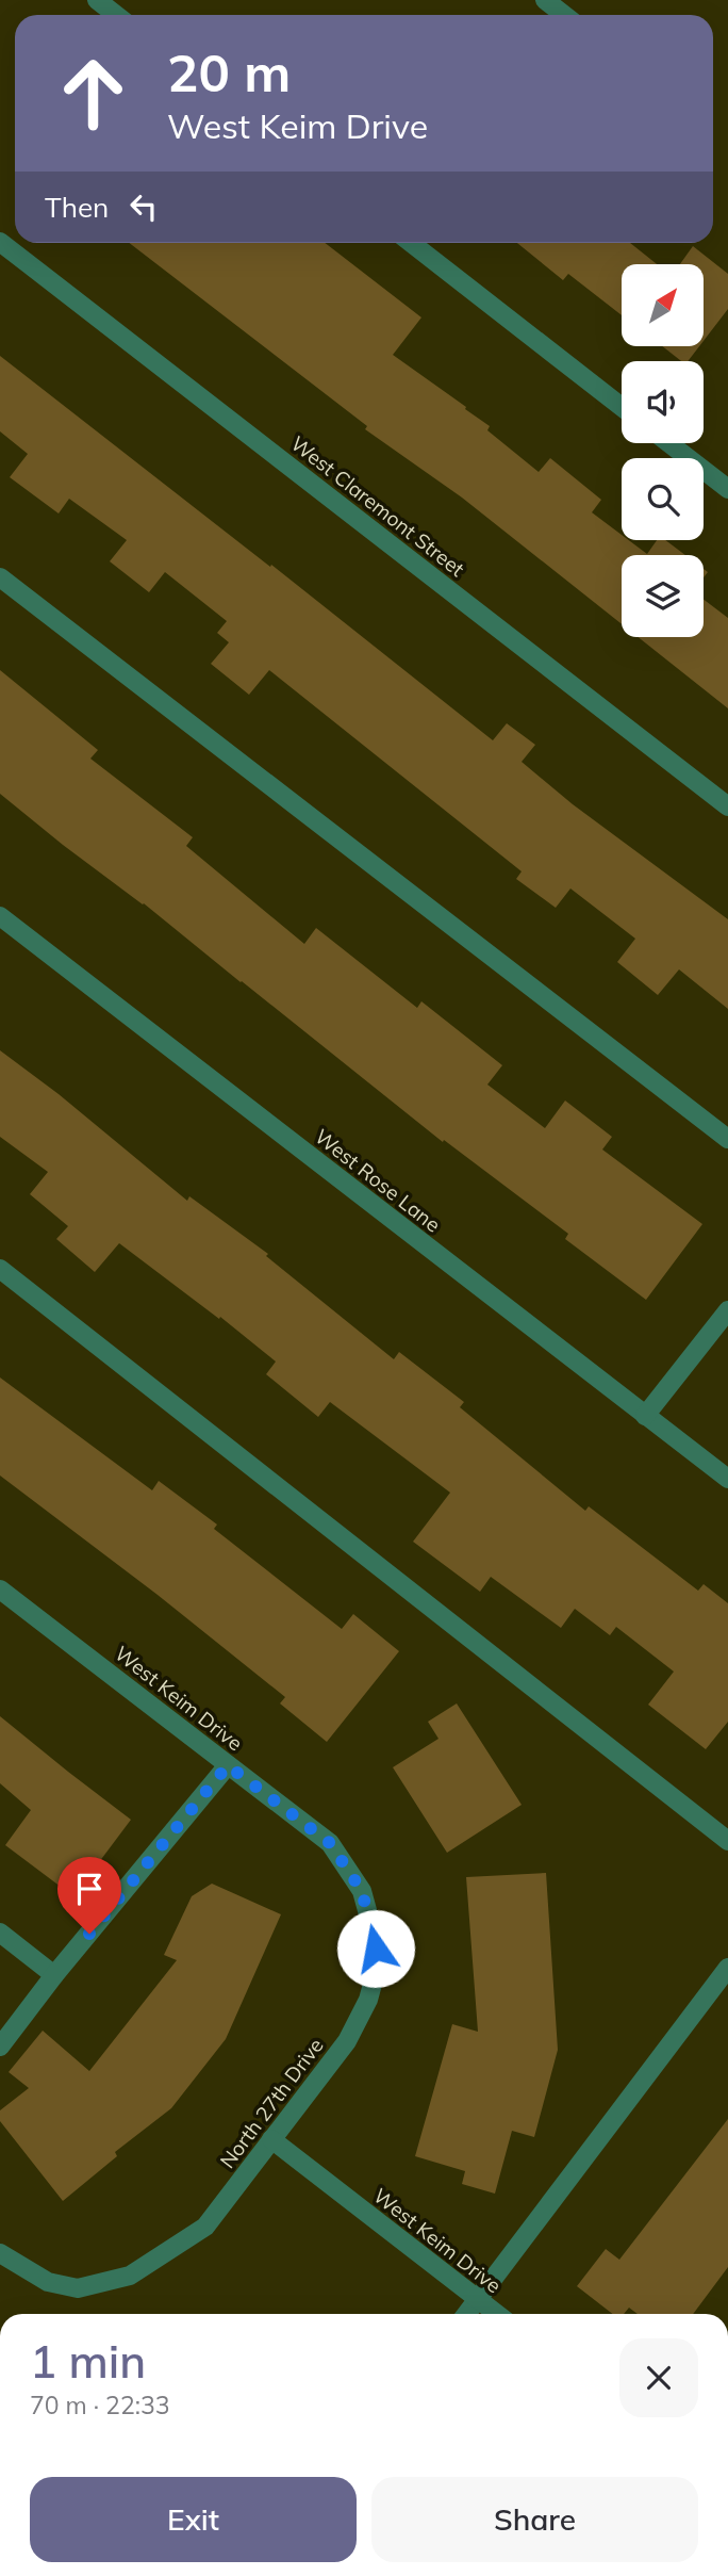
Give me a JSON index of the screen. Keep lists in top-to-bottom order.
{
  "streets": {
    "street": [
      "West Claremont Street",
      "West Rose Lane",
      "West Keim Drive",
      "North 27th Drive"
    ]
  },
  "crossings": [
    ["West Keim Drive", "North 27th Drive"]
  ],
  "north": "top right",
  "page": {
    "turn": ["20 m", "West Keim Drive"],
    "then": "Then",
    "heading": ["1 min", "70 m · 22:33"],
    "buttons": ["Exit", "Share"]
  }
}
